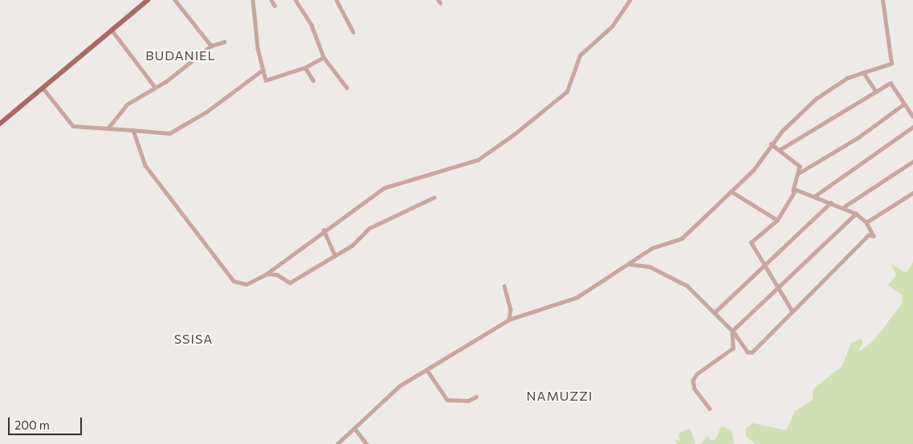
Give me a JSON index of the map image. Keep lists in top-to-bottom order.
{
  "districts": ["BUDANIEL", "SSISA", "NAMUZZI"],
  "scale_bar": "200 m"
}
